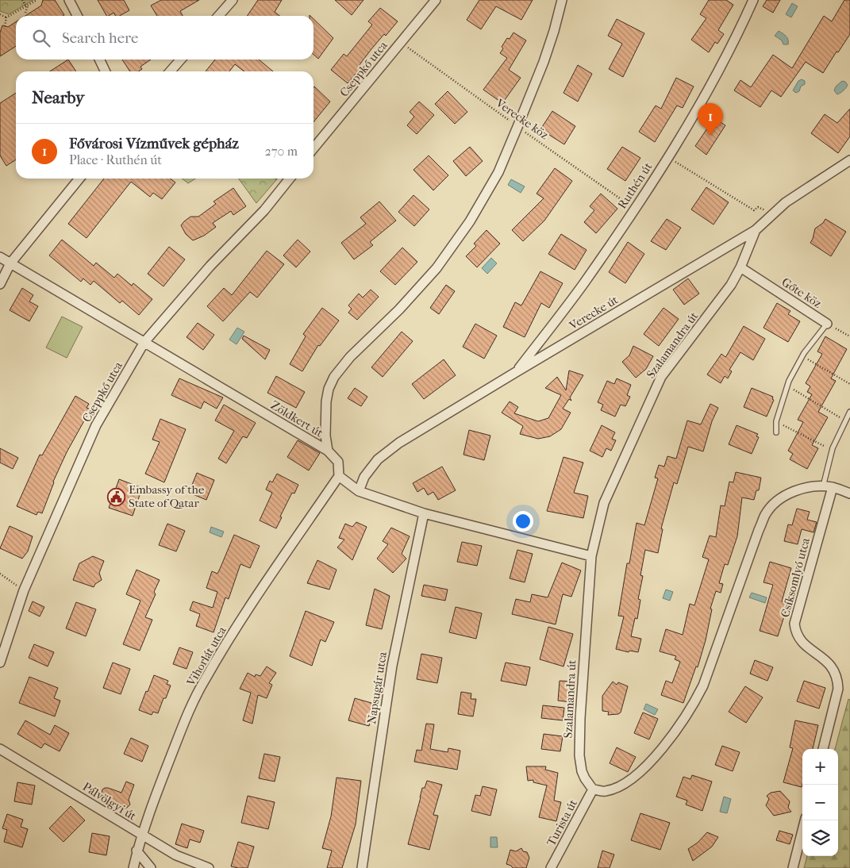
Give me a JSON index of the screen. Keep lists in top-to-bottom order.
{
  "streets": {
    "street": [
      "Cseppkő utca",
      "Ruthén út",
      "Gőte köz",
      "Verecke út",
      "Szalamandra út",
      "Zöldkert út",
      "Csíksomlyó utca",
      "Vihorlát utca",
      "Napsugár utca",
      "Pálvölgyi út",
      "Turista út"
    ],
    "path": ["Verecke köz"]
  },
  "crossings": [
    ["Cseppkő utca", "Verecke köz"],
    ["Cseppkő utca", "Zöldkert út"],
    ["Verecke köz", "Ruthén út"],
    ["Ruthén út", "Verecke út"],
    ["Gőte köz", "Szalamandra út"],
    ["Verecke út", "Szalamandra út"],
    ["Szalamandra út", "Turista út"],
    ["Zöldkert út", "Vihorlát utca"],
    ["Vihorlát utca", "Pálvölgyi út"]
  ],
  "places": {
    "public building": ["Embassy of the State of Qatar"]
  },
  "page": {
    "search": "Search here",
    "heading": "Nearby",
    "pins": "1",
    "list": [
      {
        "mark": "1",
        "name": "Fővárosi Vízművek gépház",
        "note": "Place · Ruthén út",
        "value": "270 m"
      }
    ],
    "map_buttons": ["+", "−"]
  }
}
